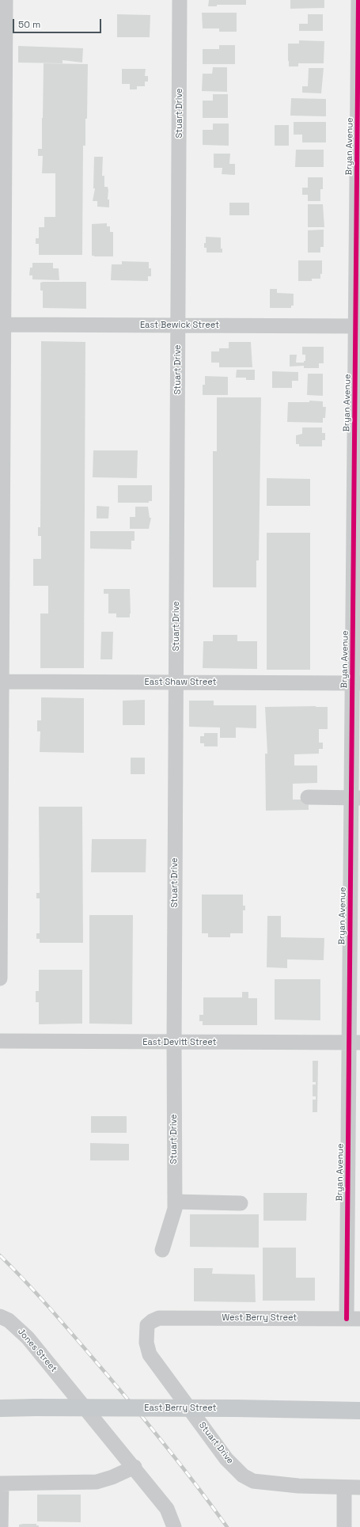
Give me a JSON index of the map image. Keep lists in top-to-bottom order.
{
  "streets": {
    "main road": ["East Berry Street"],
    "street": [
      "Stuart Drive",
      "Bryan Avenue",
      "East Bewick Street",
      "East Shaw Street",
      "East Devitt Street",
      "West Berry Street",
      "Jones Street"
    ]
  },
  "crossings": [
    ["Stuart Drive", "East Bewick Street"],
    ["Stuart Drive", "East Shaw Street"],
    ["Stuart Drive", "East Devitt Street"],
    ["Stuart Drive", "West Berry Street"],
    ["Bryan Avenue", "East Bewick Street"],
    ["Bryan Avenue", "East Shaw Street"],
    ["Bryan Avenue", "East Devitt Street"],
    ["Bryan Avenue", "West Berry Street"]
  ],
  "scale_bar": "50 m"
}
